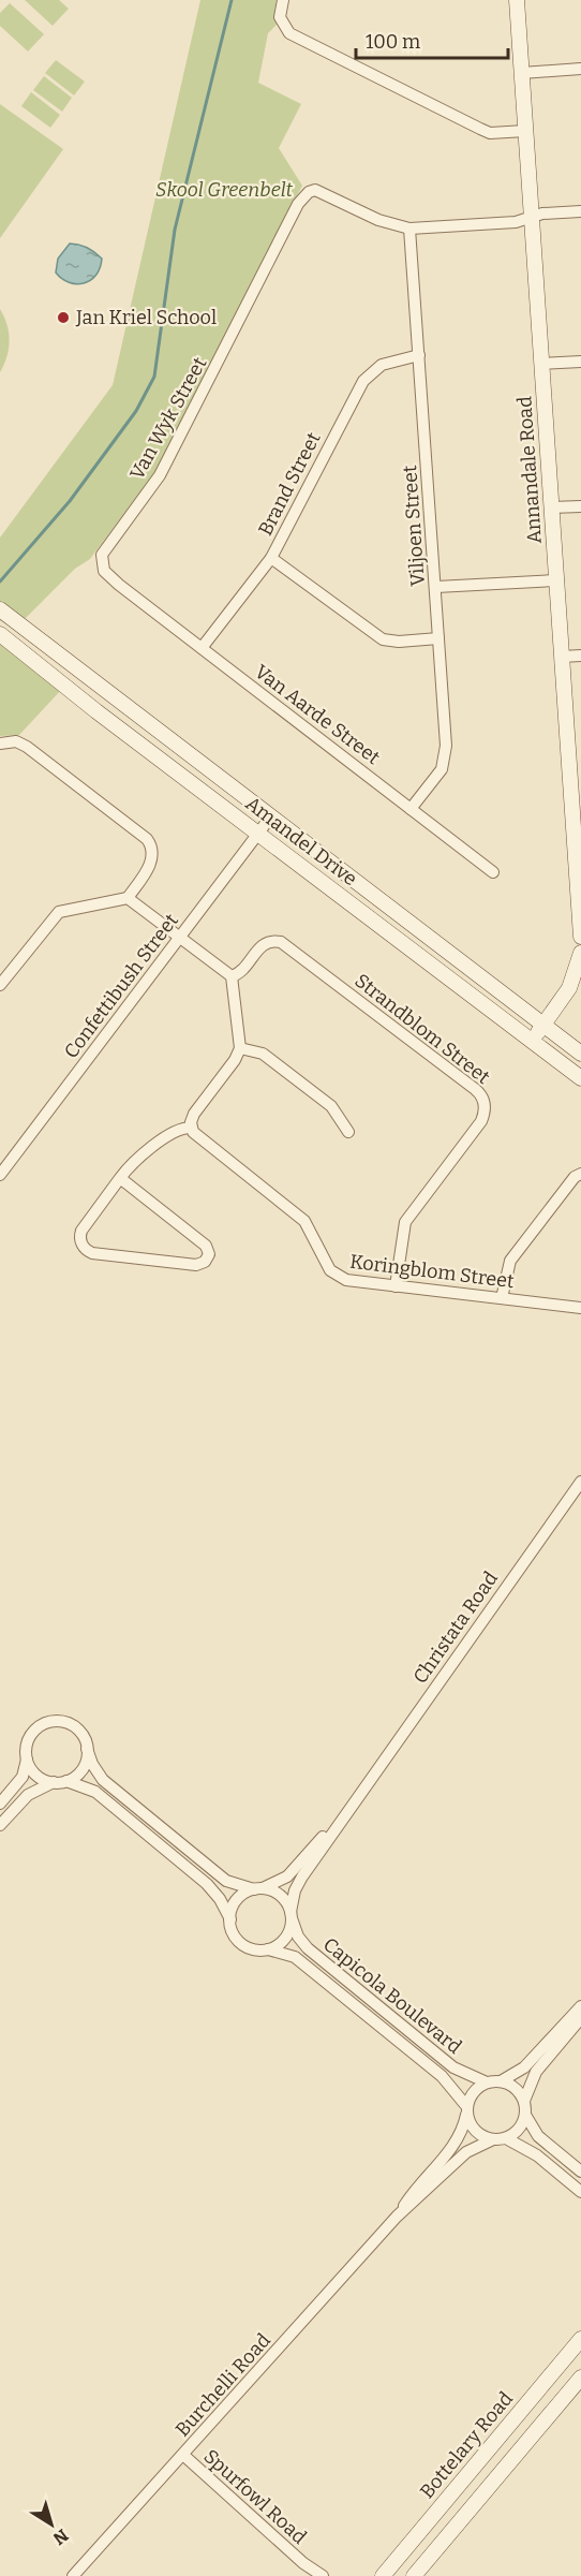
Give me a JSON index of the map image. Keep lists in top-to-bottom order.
{
  "streets": {
    "street": [
      "Van Wyk Street",
      "Annandale Road",
      "Brand Street",
      "Viljoen Street",
      "Van Aarde Street",
      "Amandel Drive",
      "Confettibush Street",
      "Strandblom Street",
      "Koringblom Street",
      "Christata Road",
      "Capicola Boulevard",
      "Burchelli Road",
      "Bottelary Road",
      "Spurfowl Road"
    ]
  },
  "crossings": [
    ["Van Wyk Street", "Viljoen Street"],
    ["Van Wyk Street", "Van Aarde Street"],
    ["Brand Street", "Viljoen Street"],
    ["Brand Street", "Van Aarde Street"],
    ["Viljoen Street", "Van Aarde Street"],
    ["Amandel Drive", "Confettibush Street"],
    ["Strandblom Street", "Koringblom Street"],
    ["Christata Road", "Capicola Boulevard"],
    ["Capicola Boulevard", "Burchelli Road"],
    ["Burchelli Road", "Spurfowl Road"]
  ],
  "parks": ["Skool Greenbelt"],
  "places": ["Jan Kriel School"],
  "scale_bar": "100 m",
  "north": "bottom right"
}
